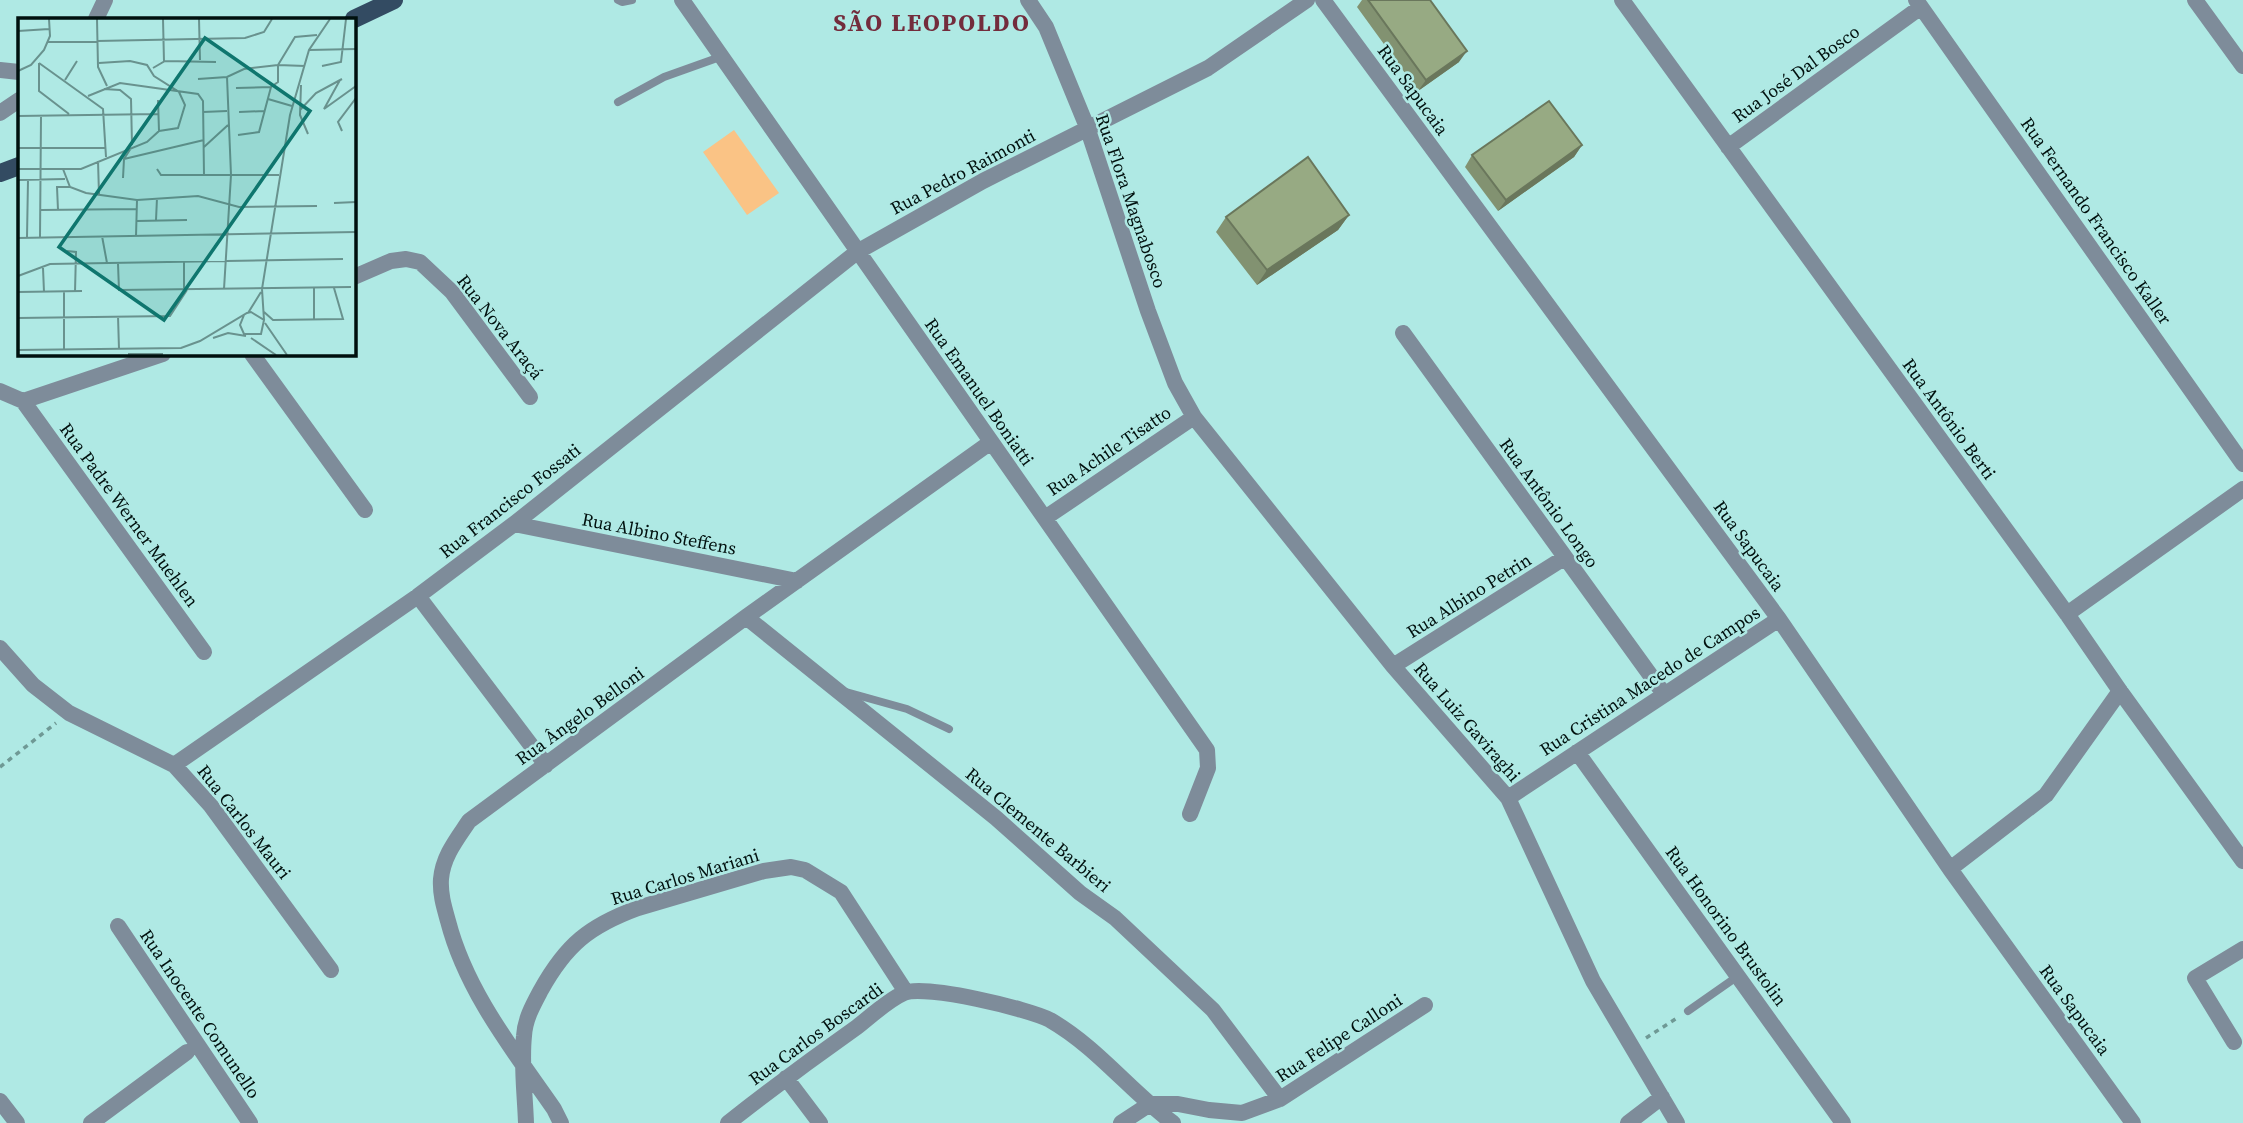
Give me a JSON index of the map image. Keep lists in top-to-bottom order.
{
  "streets": {
    "street": [
      "Rua José Dal Bosco",
      "Rua Sapucaia",
      "Rua Pedro Raimonti",
      "Rua Flora Magnabosco",
      "Rua Fernando Francisco Kaller",
      "Rua Nova Araçá",
      "Rua Emanuel Boniatti",
      "Rua Antônio Berti",
      "Rua Achile Tisatto",
      "Rua Francisco Fossati",
      "Rua Antônio Longo",
      "Rua Padre Werner Muehlen",
      "Rua Albino Steffens",
      "Rua Albino Petrin",
      "Rua Cristina Macedo de Campos",
      "Rua Ângelo Belloni",
      "Rua Luiz Gaviraghi",
      "Rua Carlos Mauri",
      "Rua Clemente Barbieri",
      "Rua Carlos Mariani",
      "Rua Honorino Brustolin",
      "Rua Inocente Comunello",
      "Rua Carlos Boscardi",
      "Rua Felipe Calloni"
    ]
  },
  "crossings": [
    ["Rua José Dal Bosco", "Rua Fernando Francisco Kaller"],
    ["Rua José Dal Bosco", "Rua Antônio Berti"],
    ["Rua Sapucaia", "Rua Cristina Macedo de Campos"],
    ["Rua Pedro Raimonti", "Rua Flora Magnabosco"],
    ["Rua Pedro Raimonti", "Rua Emanuel Boniatti"],
    ["Rua Pedro Raimonti", "Rua Francisco Fossati"],
    ["Rua Flora Magnabosco", "Rua Achile Tisatto"],
    ["Rua Flora Magnabosco", "Rua Luiz Gaviraghi"],
    ["Rua Emanuel Boniatti", "Rua Achile Tisatto"],
    ["Rua Emanuel Boniatti", "Rua Francisco Fossati"],
    ["Rua Emanuel Boniatti", "Rua Ângelo Belloni"],
    ["Rua Achile Tisatto", "Rua Luiz Gaviraghi"],
    ["Rua Francisco Fossati", "Rua Albino Steffens"],
    ["Rua Francisco Fossati", "Rua Carlos Mauri"],
    ["Rua Antônio Longo", "Rua Albino Petrin"],
    ["Rua Antônio Longo", "Rua Cristina Macedo de Campos"],
    ["Rua Albino Steffens", "Rua Ângelo Belloni"],
    ["Rua Albino Petrin", "Rua Luiz Gaviraghi"],
    ["Rua Cristina Macedo de Campos", "Rua Luiz Gaviraghi"],
    ["Rua Cristina Macedo de Campos", "Rua Honorino Brustolin"],
    ["Rua Ângelo Belloni", "Rua Clemente Barbieri"],
    ["Rua Ângelo Belloni", "Rua Carlos Mariani"],
    ["Rua Clemente Barbieri", "Rua Felipe Calloni"],
    ["Rua Carlos Mariani", "Rua Carlos Boscardi"],
    ["Rua Carlos Boscardi", "Rua Felipe Calloni"]
  ],
  "districts": ["SÃO LEOPOLDO"]
}
